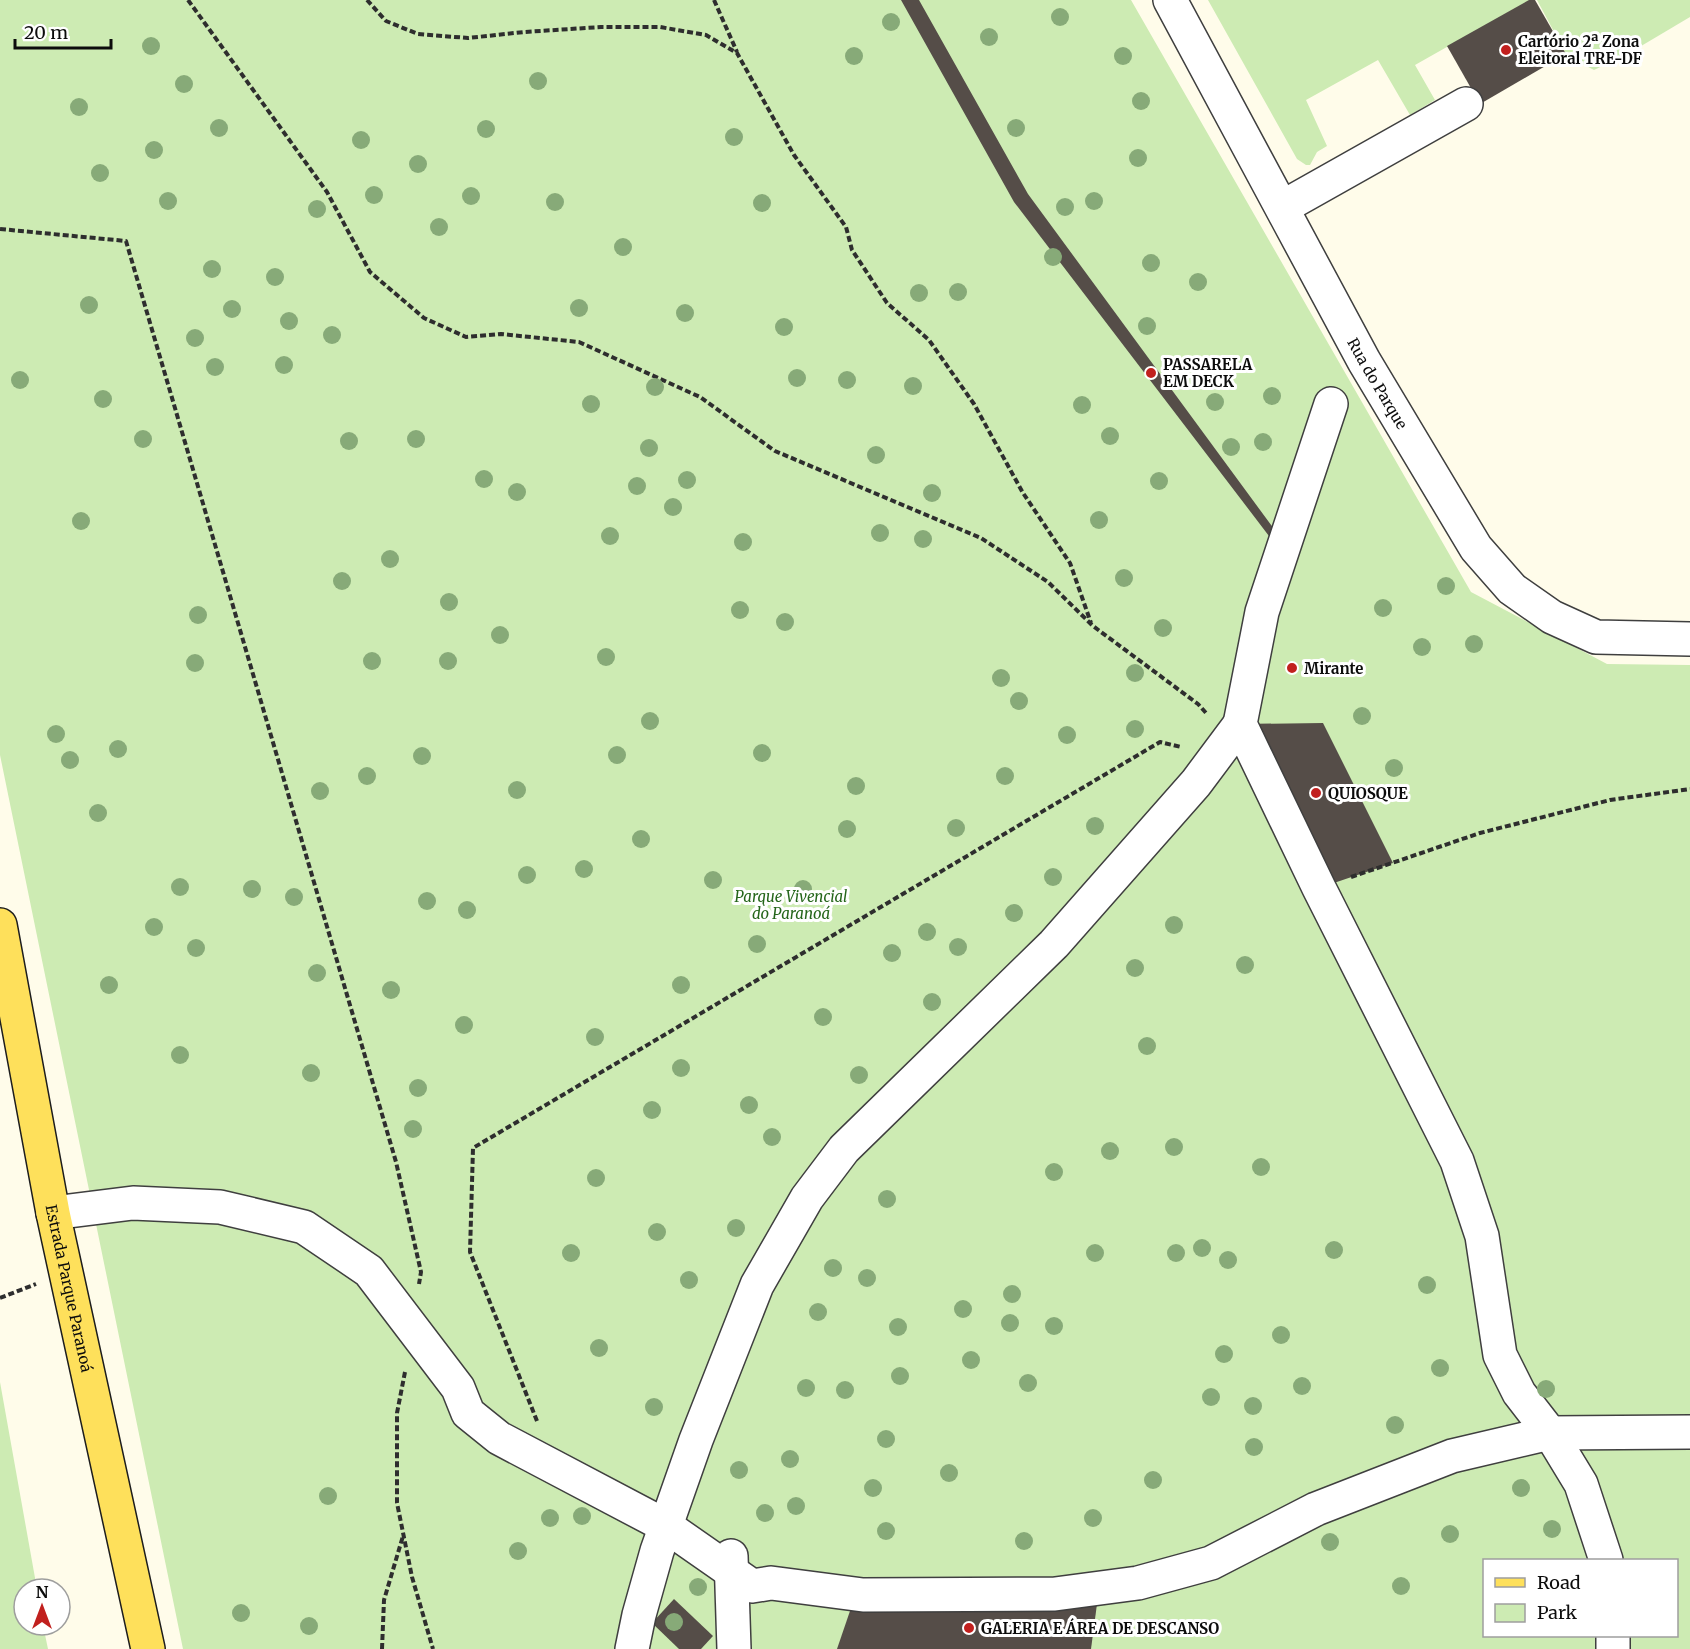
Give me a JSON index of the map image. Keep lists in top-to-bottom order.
{
  "streets": {
    "main road": ["Estrada Parque Paranoá"],
    "street": ["Rua do Parque"]
  },
  "parks": ["Parque Vivencial do Paranoá"],
  "places": [
    "Cartório 2ª Zona Eleitoral TRE-DF",
    "PASSARELA EM DECK",
    "Mirante",
    "QUIOSQUE",
    "GALERIA E ÁREA DE DESCANSO"
  ],
  "legend": ["Road", "Park"],
  "scale_bar": "20 m",
  "north": "top"
}
